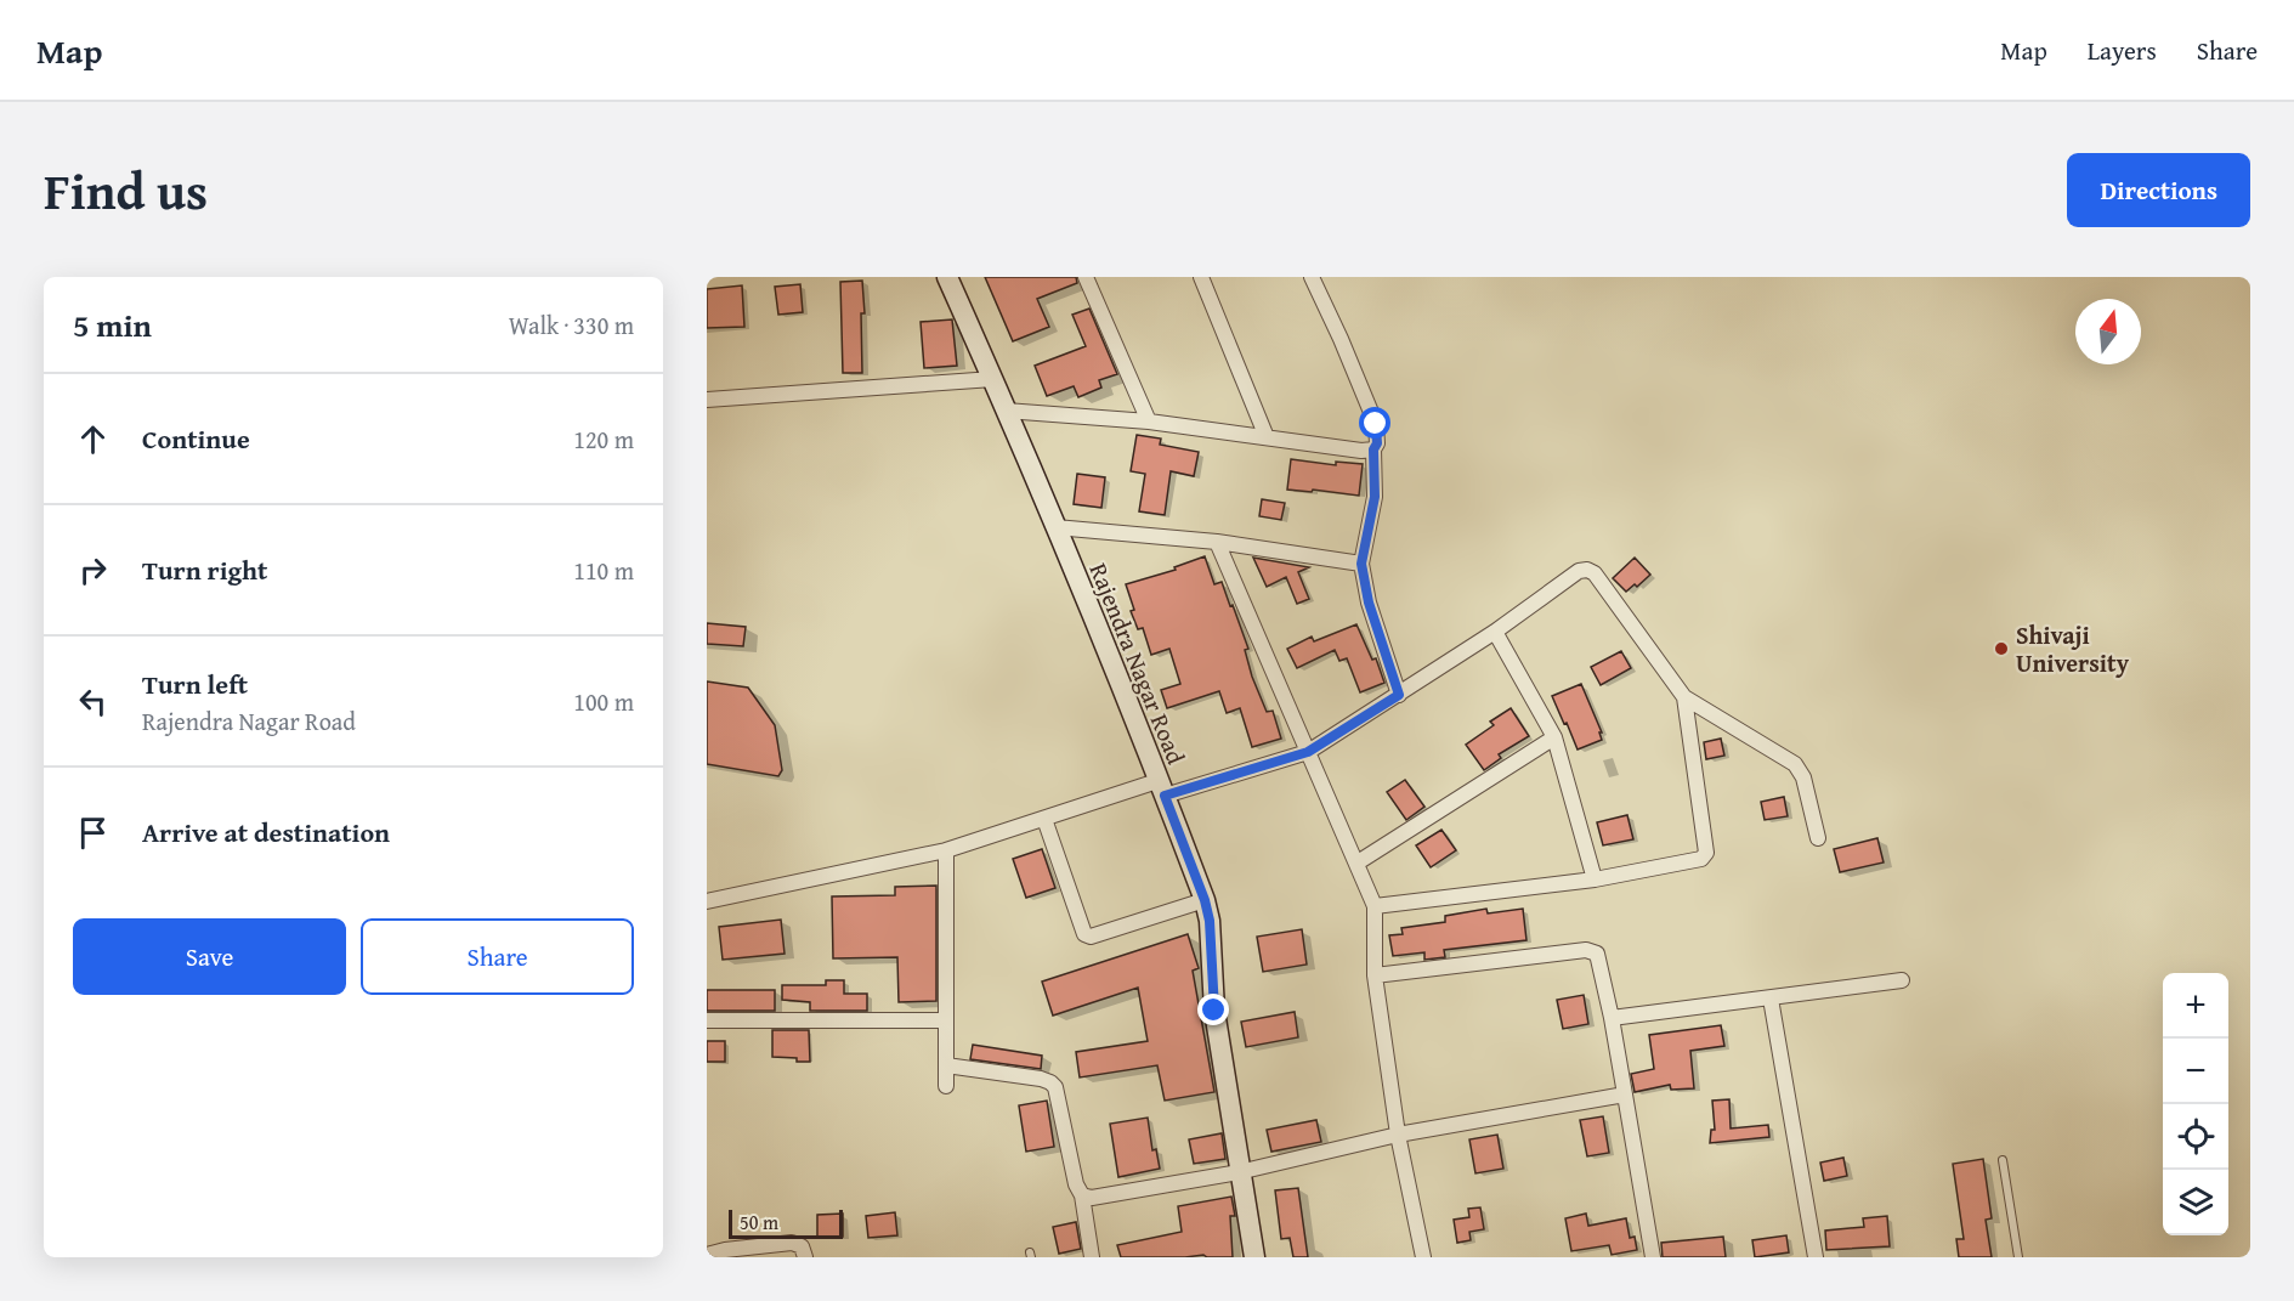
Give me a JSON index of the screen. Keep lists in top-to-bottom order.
{
  "streets": {
    "street": ["Rajendra Nagar Road"]
  },
  "places": ["Shivaji University"],
  "scale_bar": "50 m",
  "north": "top",
  "page": {
    "header": "Map",
    "nav": ["Map", "Layers", "Share"],
    "title": "Find us",
    "buttons": [
      "Directions",
      ["Save", "Share"]
    ],
    "heading": ["5 min", "Walk · 330 m"],
    "list": [
      ["Continue", "120 m"],
      ["Turn right", "110 m"],
      ["Turn left", "Rajendra Nagar Road", "100 m"],
      "Arrive at destination"
    ],
    "map_buttons": ["+", "−"],
    "scale": "50 m"
  }
}
